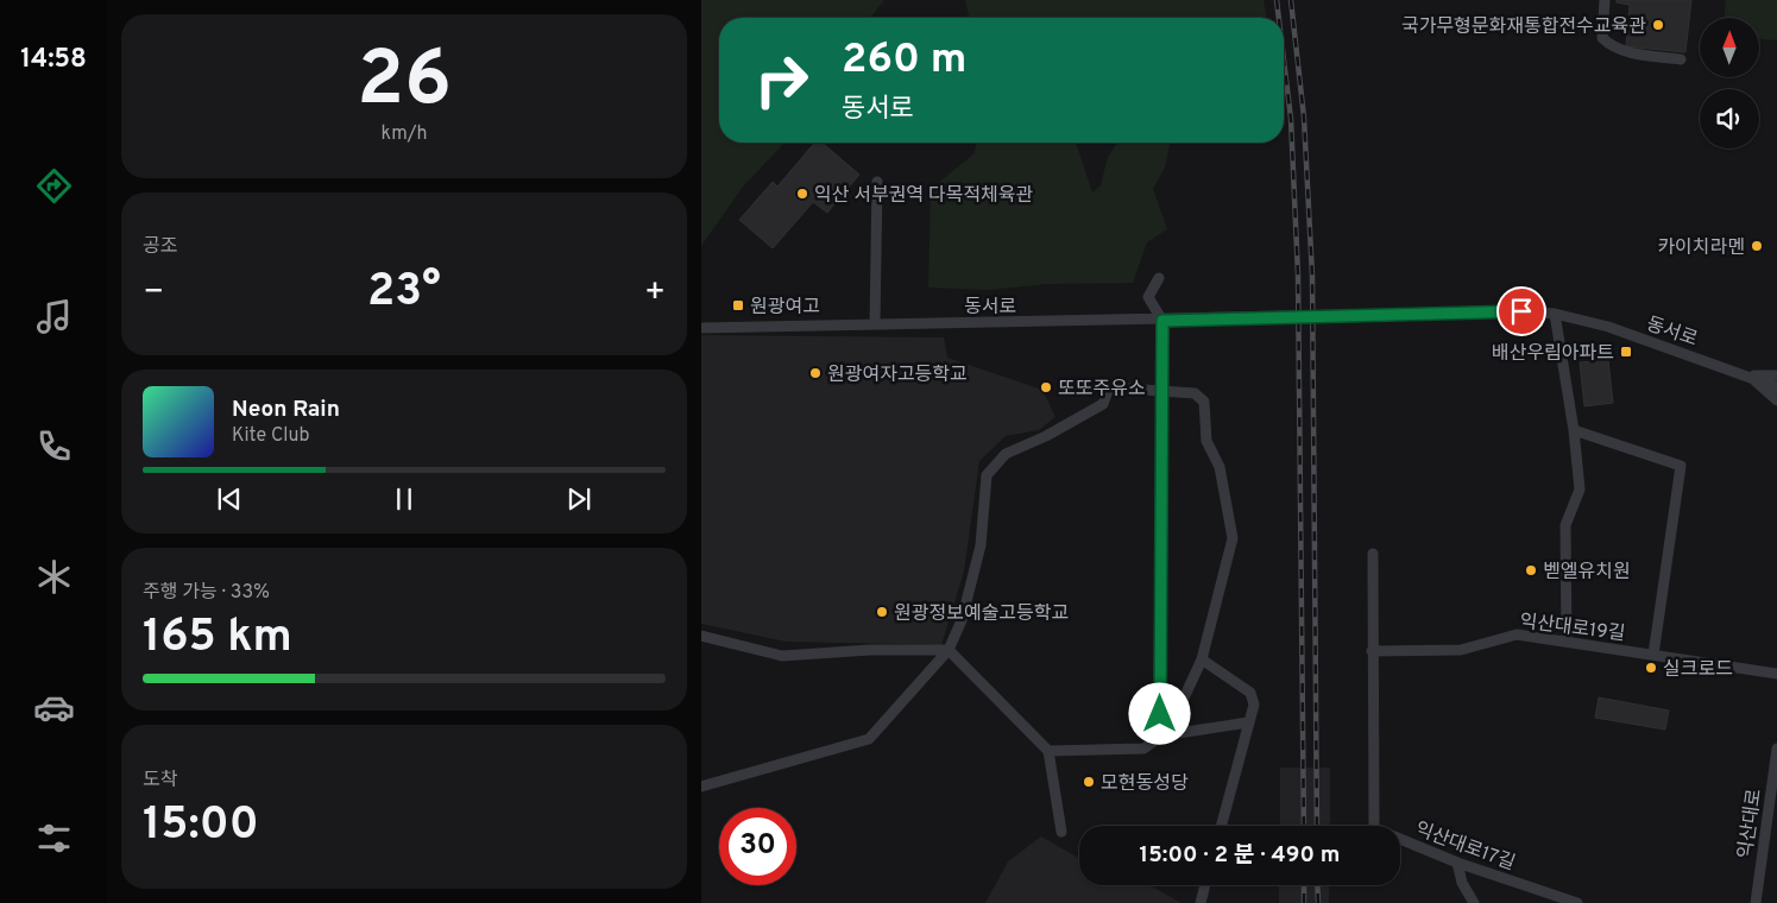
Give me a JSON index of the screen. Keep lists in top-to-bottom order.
{
  "streets": {
    "street": [
      "동서로",
      "익산대로19길",
      "익산대로",
      "익산대로17길"
    ]
  },
  "crossings": [
    ["익산대로19길", "익산대로17길"]
  ],
  "places": {
    "other": [
      "국가무형문화재통합전수교육관",
      "익산 서부권역 다목적체육관",
      "카이치라멘",
      "원광여자고등학교",
      "또또주유소",
      "벧엘유치원",
      "원광정보예술고등학교",
      "실크로드",
      "모현동성당"
    ],
    "transit": ["원광여고", "배산우림아파트"]
  },
  "north": "top",
  "page": {
    "tabs": "14:58",
    "tile": [
      ["26", "km/h"],
      "공조",
      ["주행 가능 · 33%", "165 km"],
      ["도착", "15:00"]
    ],
    "turn": ["260 m", "동서로"],
    "heat": ["−", "23°", "+"],
    "song": ["Neon Rain", "Kite Club"],
    "limit": "30",
    "trip": "15:00 · 2 분 · 490 m"
  }
}
